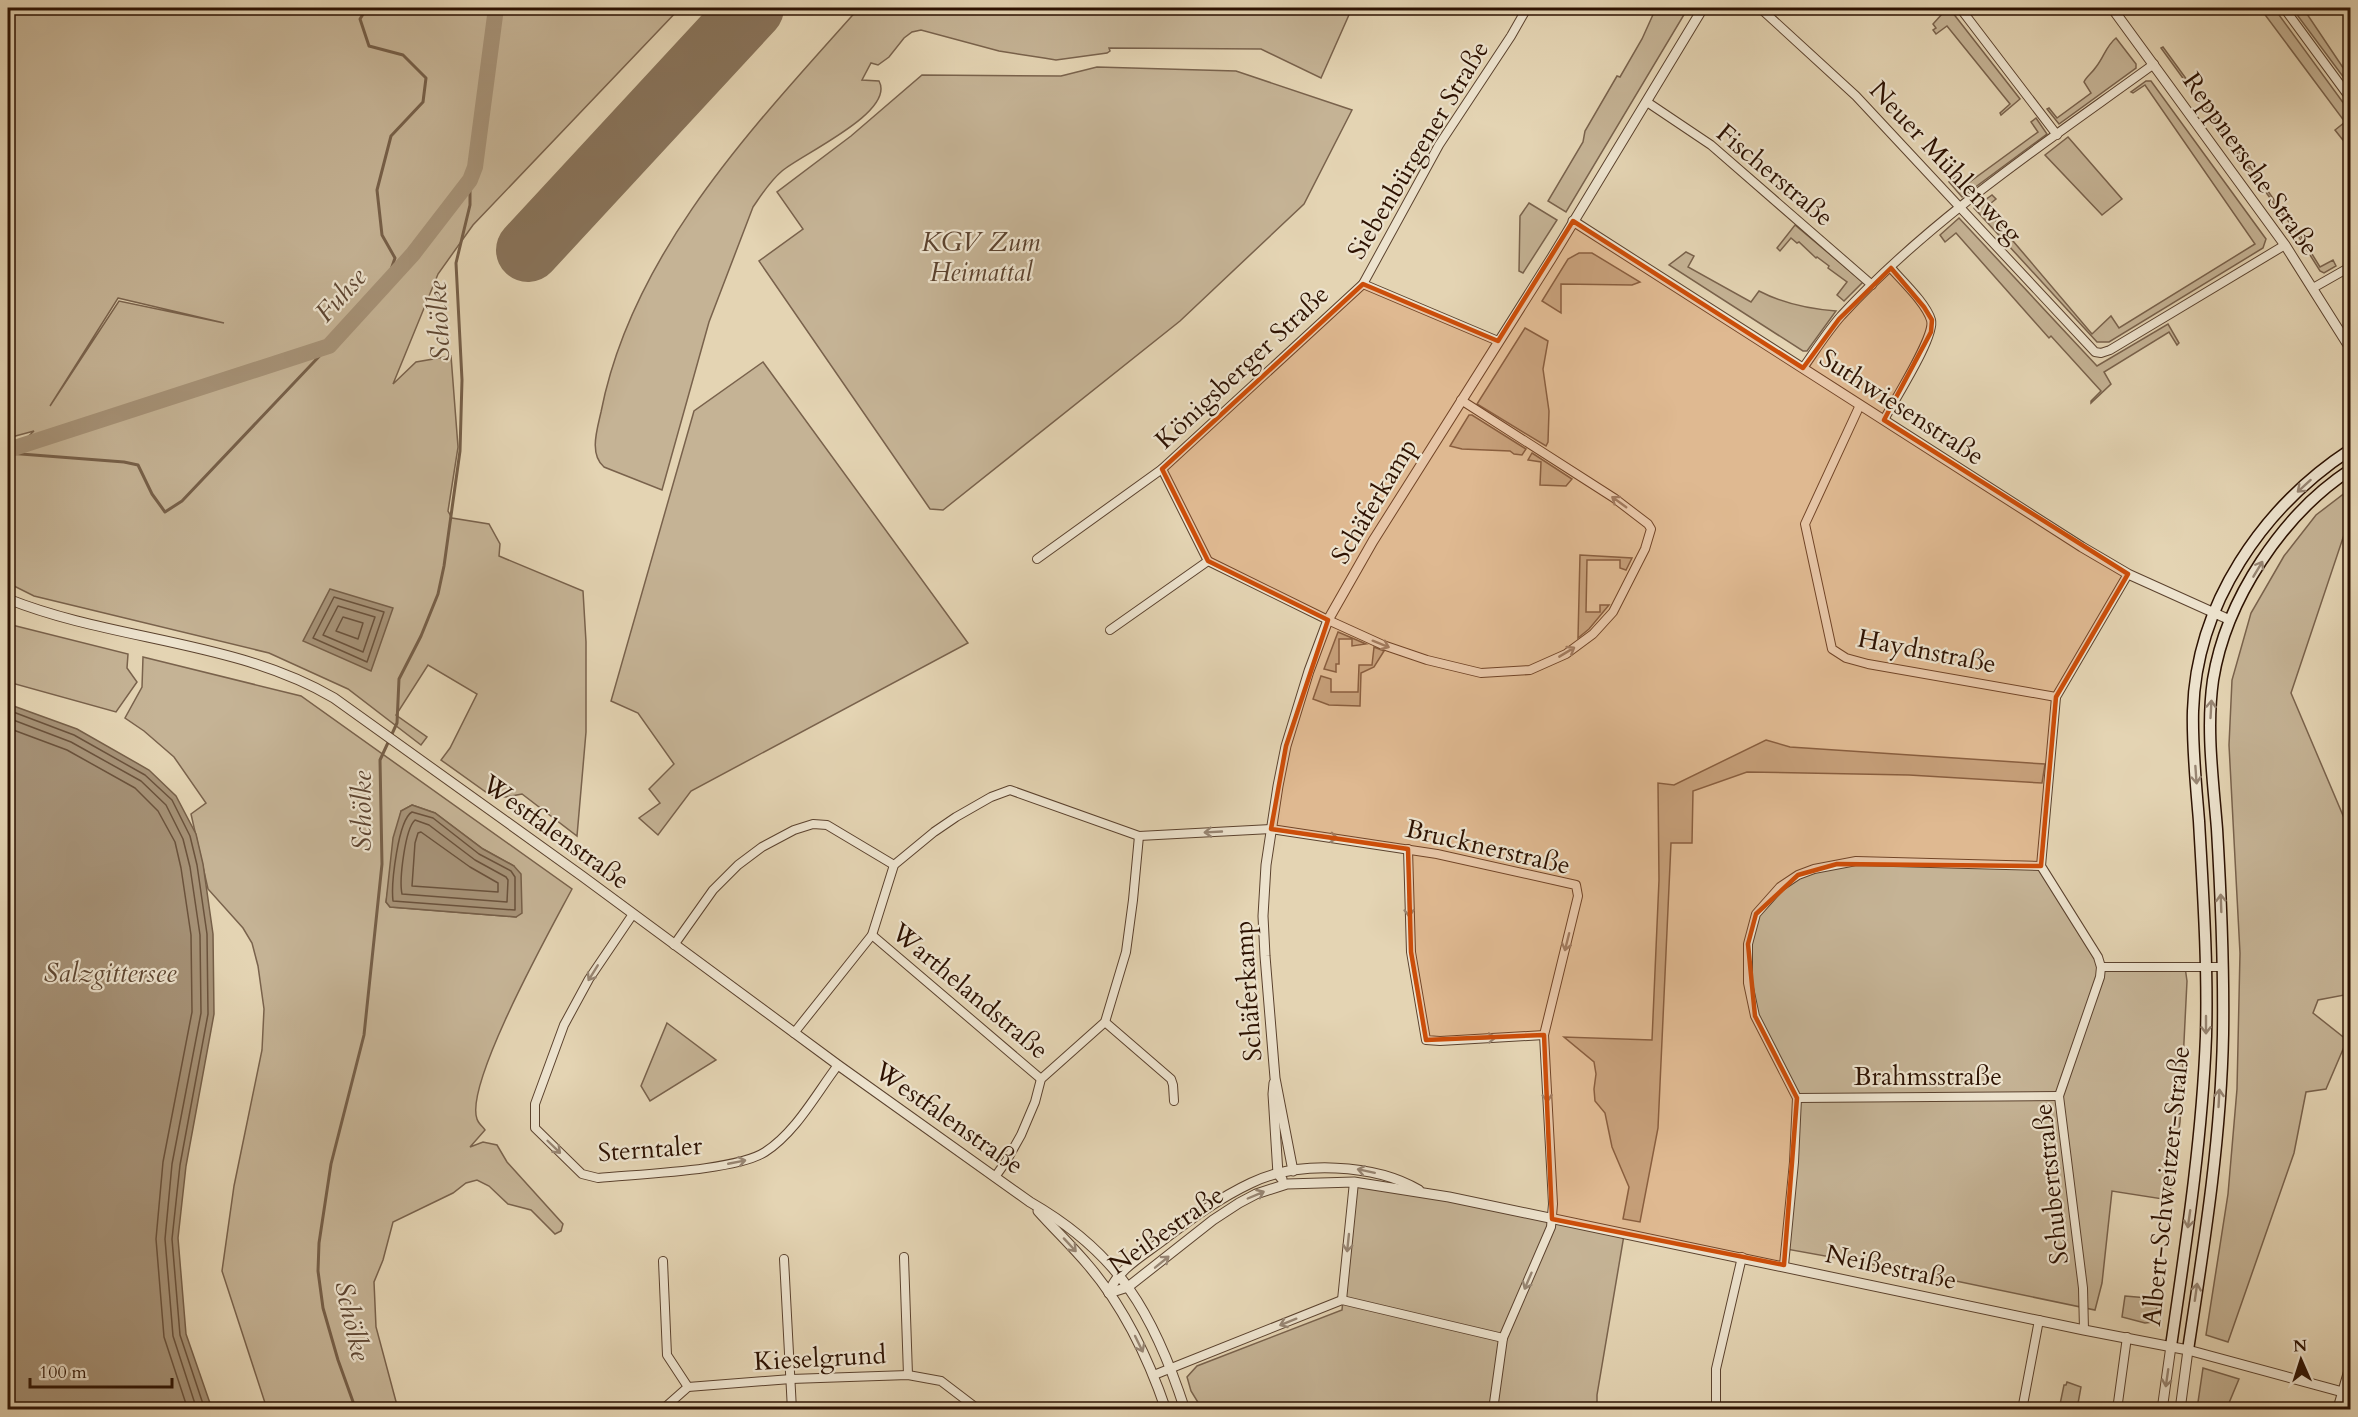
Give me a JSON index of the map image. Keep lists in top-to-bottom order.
{
  "streets": {
    "main road": ["Albert-Schweitzer-Straße"],
    "street": [
      "Siebenbürgener Straße",
      "Neuer Mühlenweg",
      "Reppnersche Straße",
      "Fischerstraße",
      "Königsberger Straße",
      "Suthwiesenstraße",
      "Schäferkamp",
      "Haydnstraße",
      "Westfalenstraße",
      "Brucknerstraße",
      "Warthelandstraße",
      "Brahmsstraße",
      "Sterntaler",
      "Schubertstraße",
      "Neißestraße",
      "Kieselgrund"
    ]
  },
  "crossings": [
    ["Siebenbürgener Straße", "Königsberger Straße"],
    ["Neuer Mühlenweg", "Reppnersche Straße"],
    ["Fischerstraße", "Schäferkamp"],
    ["Königsberger Straße", "Schäferkamp"],
    ["Suthwiesenstraße", "Schäferkamp"],
    ["Suthwiesenstraße", "Haydnstraße"],
    ["Suthwiesenstraße", "Albert-Schweitzer-Straße"],
    ["Schäferkamp", "Brucknerstraße"],
    ["Schäferkamp", "Neißestraße"],
    ["Westfalenstraße", "Sterntaler"],
    ["Westfalenstraße", "Neißestraße"],
    ["Brucknerstraße", "Neißestraße"],
    ["Brahmsstraße", "Schubertstraße"],
    ["Schubertstraße", "Neißestraße"],
    ["Albert-Schweitzer-Straße", "Neißestraße"]
  ],
  "water": ["Fuhse", "Schölke", "Salzgittersee"],
  "parks": ["KGV Zum Heimattal"],
  "scale_bar": "100 m",
  "north": "top"
}
